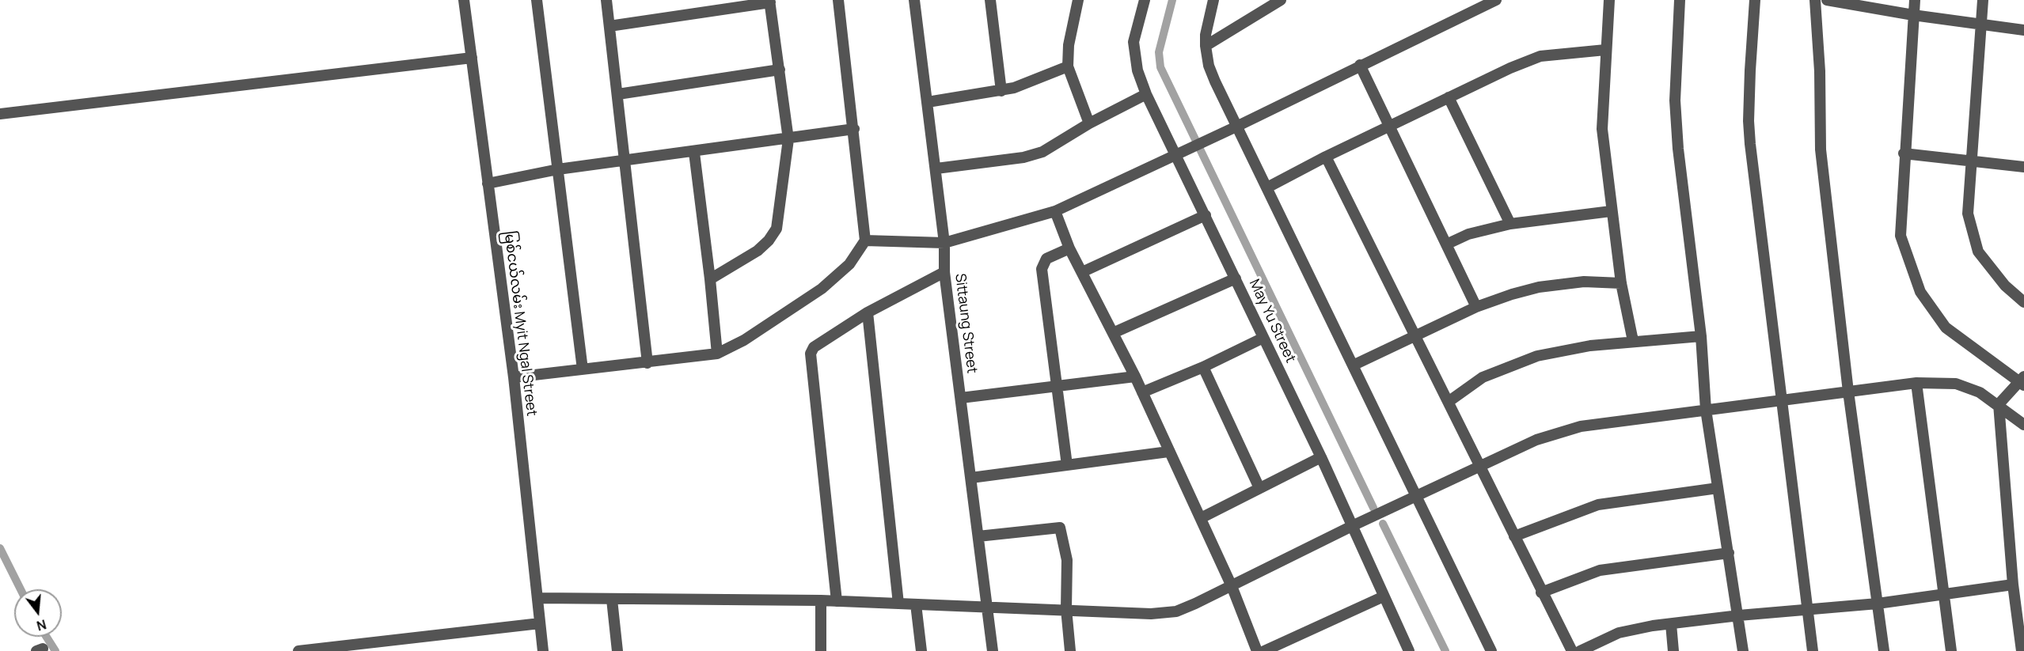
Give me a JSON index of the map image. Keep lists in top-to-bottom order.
{
  "streets": {
    "street": ["May Yu Street", "မြစ်ငယ်လမ်း Myit Ngal Street", "Sittaung Street"]
  },
  "north": "bottom"
}
